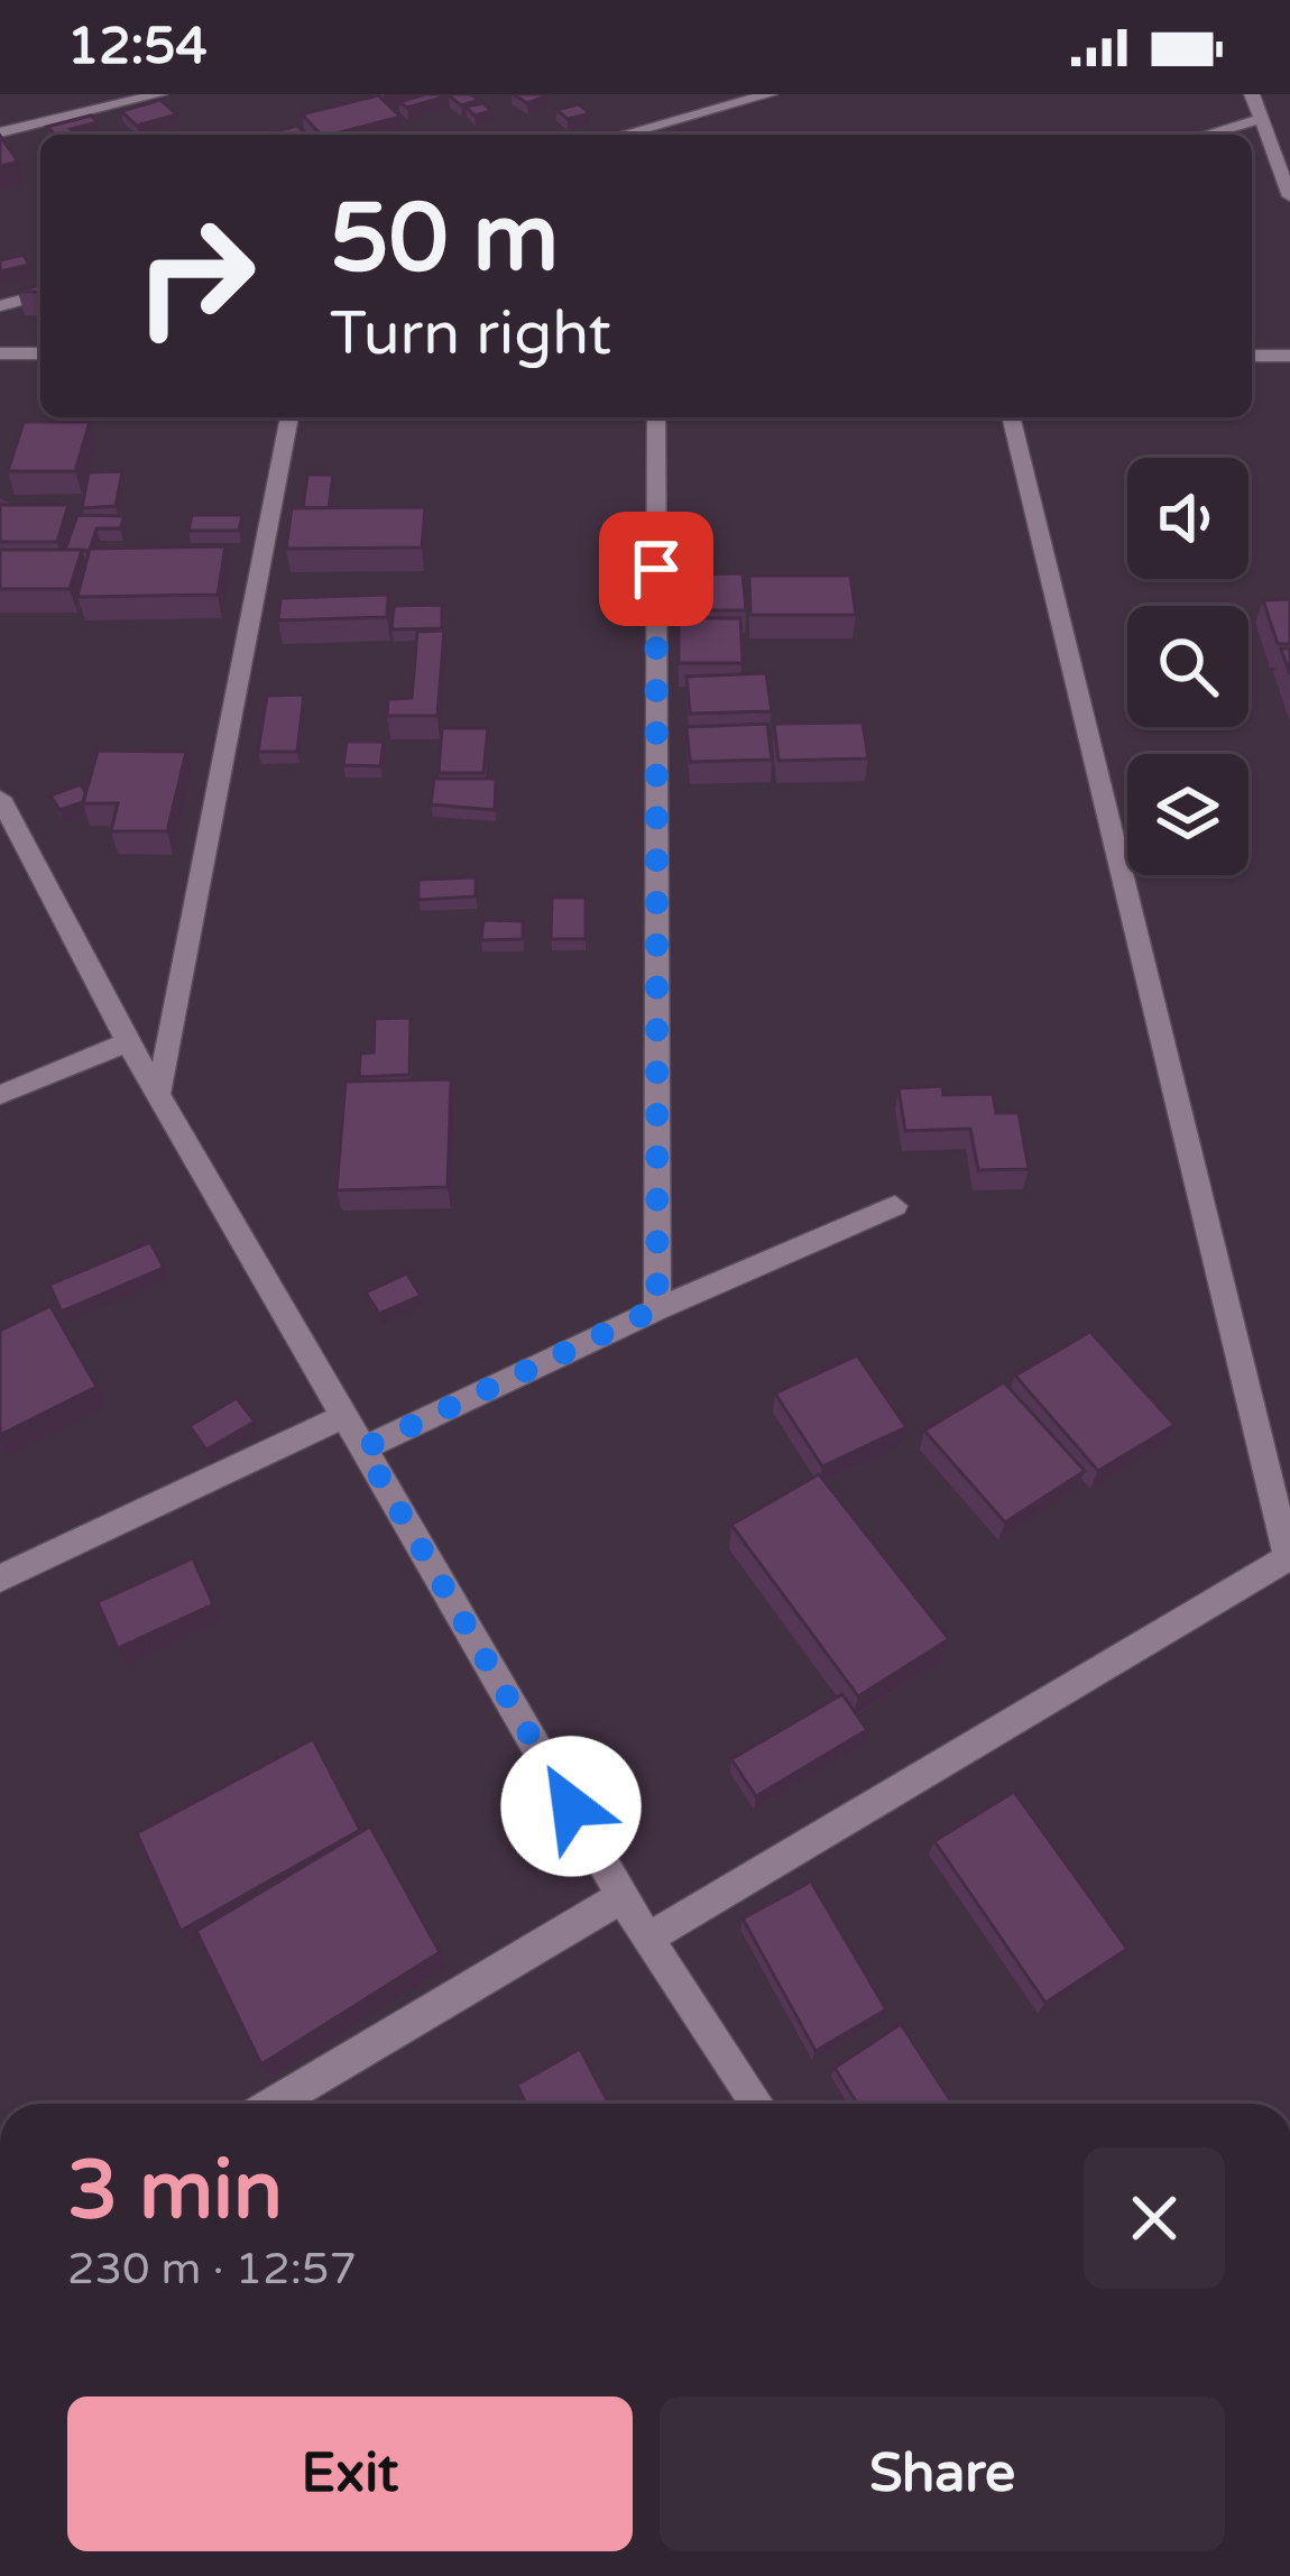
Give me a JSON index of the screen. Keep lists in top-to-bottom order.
{
  "page": {
    "status": "12:54",
    "turn": ["50 m", "Turn right"],
    "heading": ["3 min", "230 m · 12:57"],
    "buttons": ["Exit", "Share"]
  }
}
